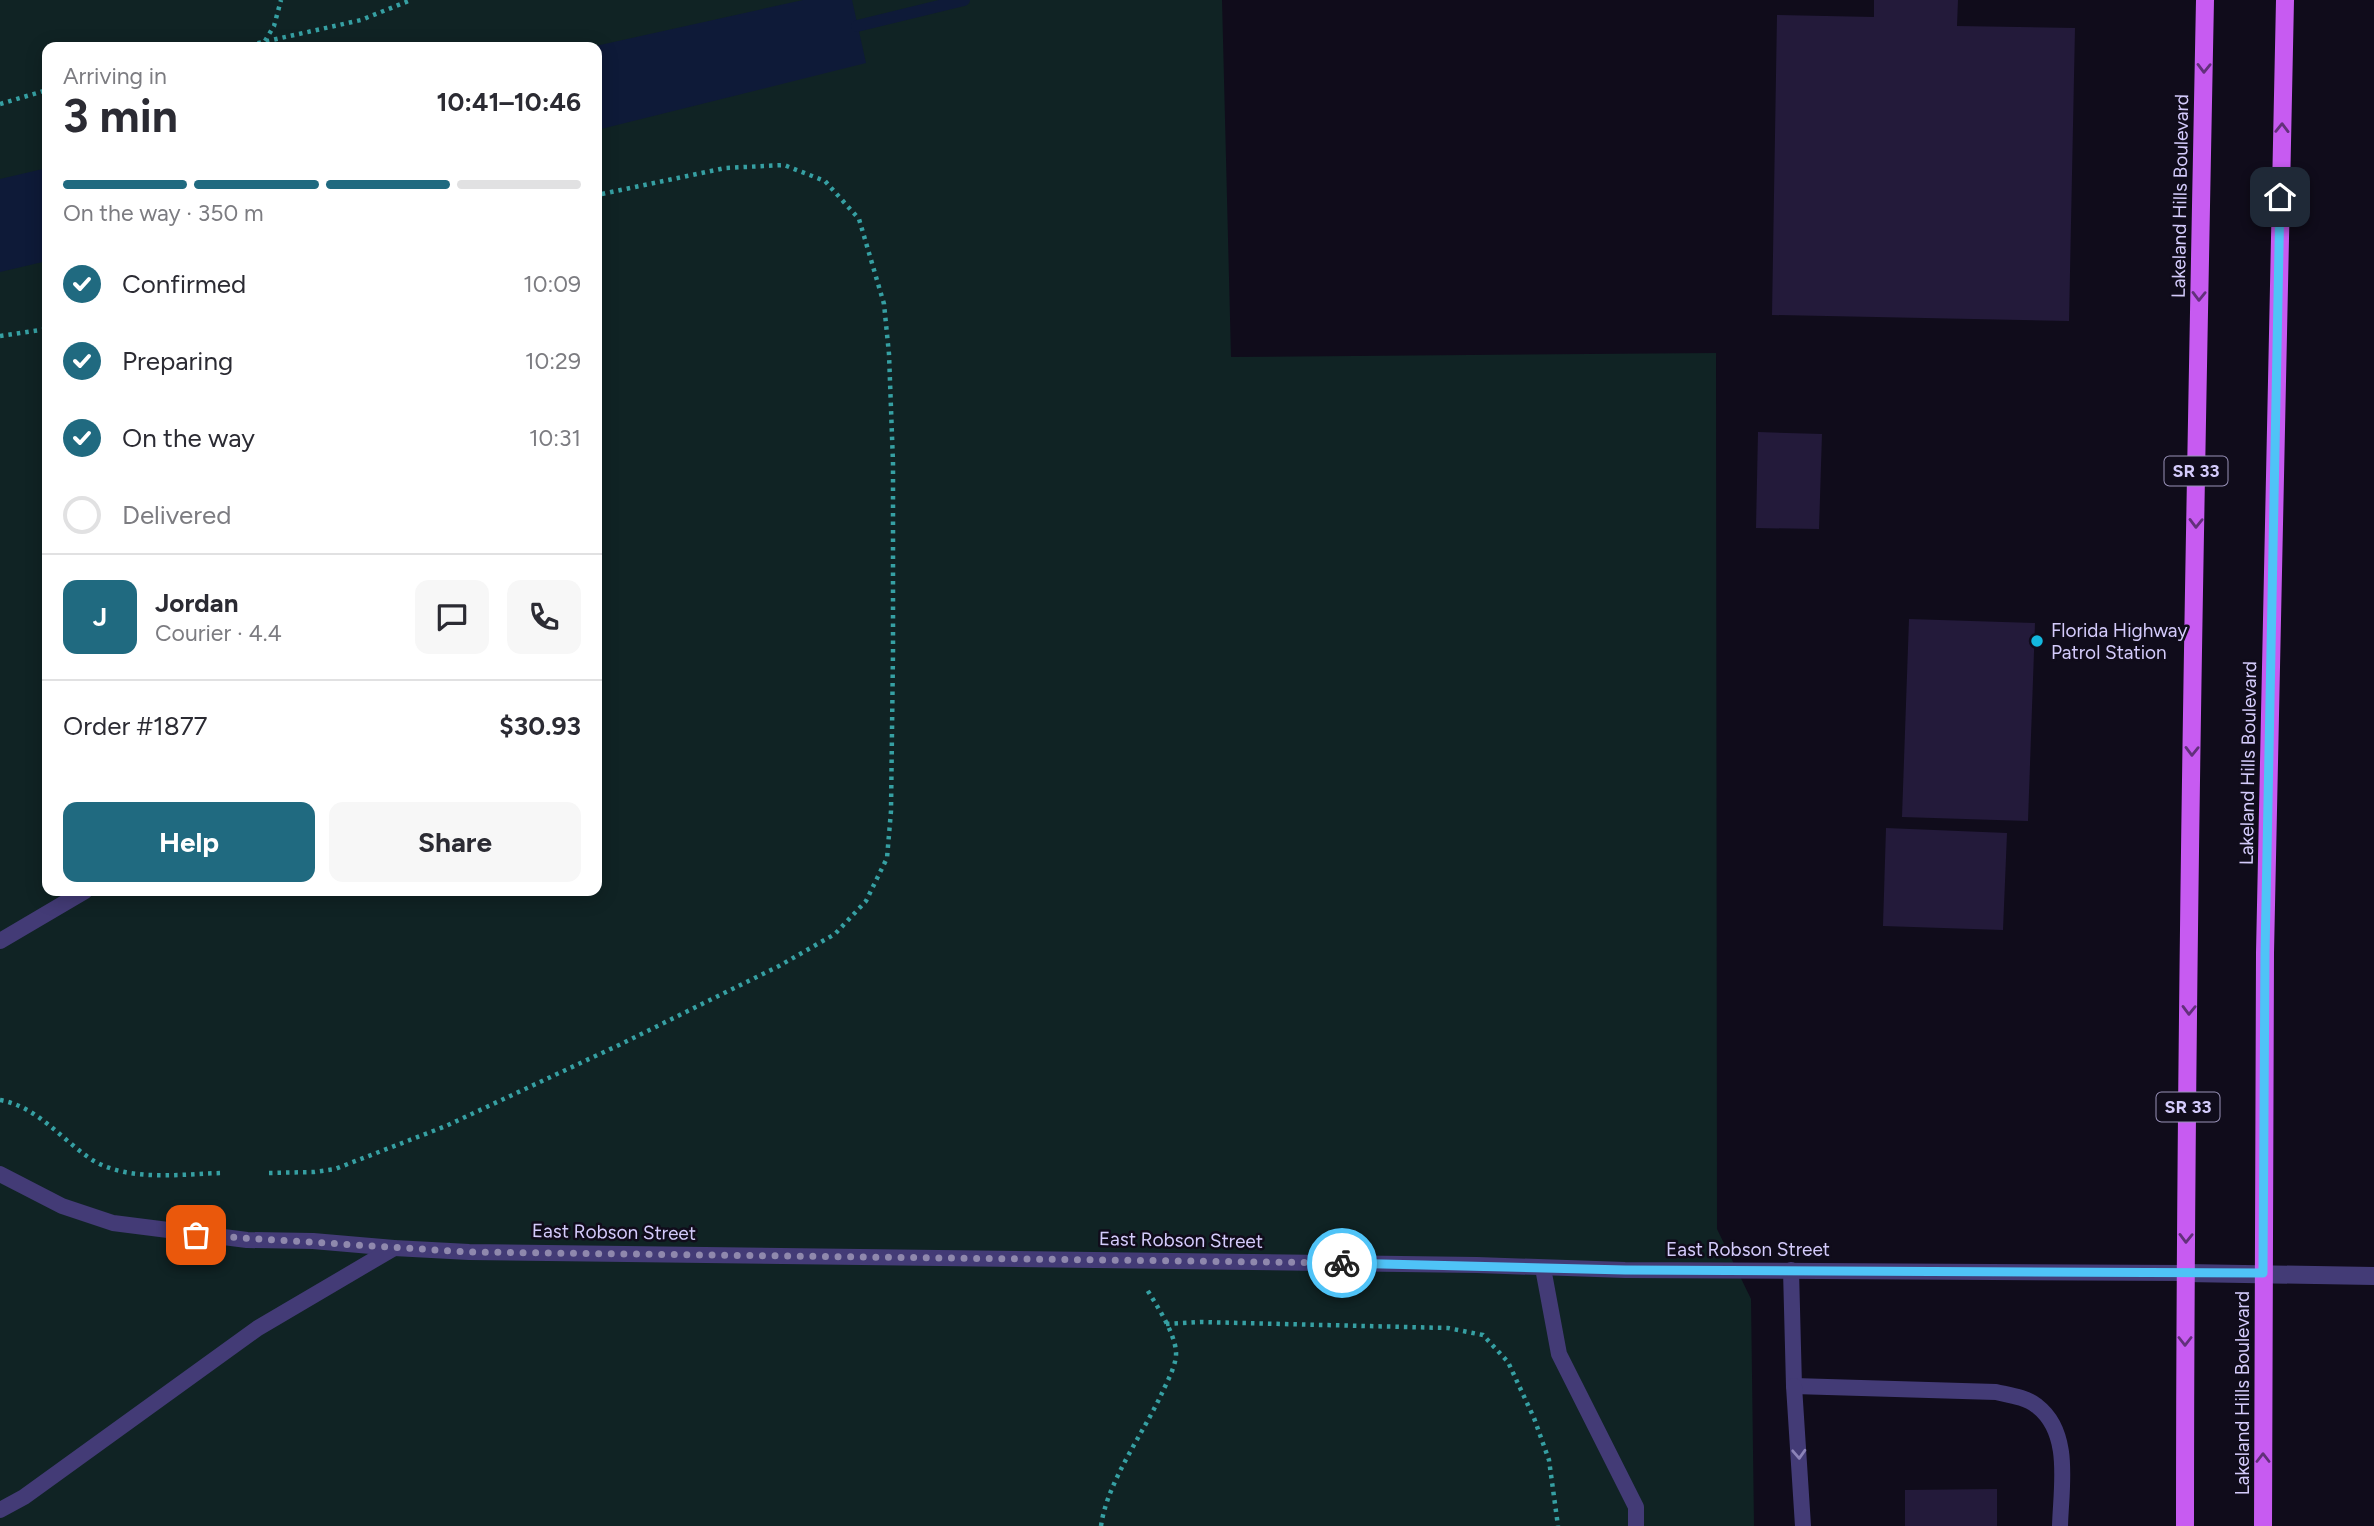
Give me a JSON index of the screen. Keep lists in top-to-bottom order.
{
  "streets": {
    "main road": ["Lakeland Hills Boulevard", "SR 33"],
    "street": ["East Robson Street"]
  },
  "crossings": [
    ["Lakeland Hills Boulevard", "East Robson Street"]
  ],
  "places": ["Florida Highway Patrol Station"],
  "page": {
    "heading": ["3 min", "Arriving in", "10:41–10:46"],
    "panel": [
      "Jordan",
      "Courier · 4.4",
      "Order #1877",
      "$30.93"
    ],
    "bar": "On the way · 350 m",
    "list": [
      ["Confirmed", "10:09"],
      ["Preparing", "10:29"],
      ["On the way", "10:31"],
      "Delivered"
    ],
    "round": "J",
    "buttons": ["Help", "Share"]
  }
}
